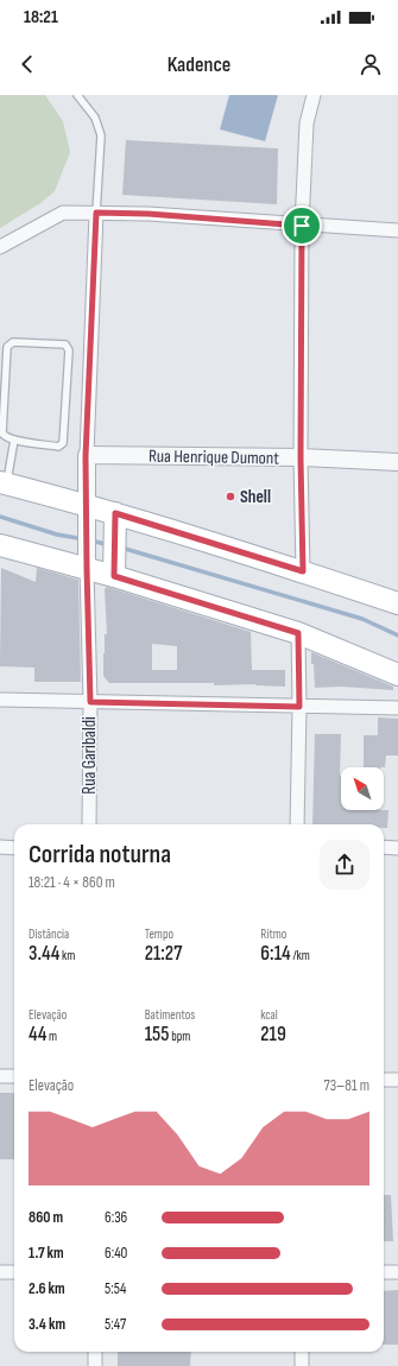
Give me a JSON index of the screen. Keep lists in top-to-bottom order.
{
  "streets": {
    "street": ["Rua Henrique Dumont", "Rua Garibaldi"]
  },
  "places": ["Shell"],
  "north": "top left",
  "page": {
    "status": "18:21",
    "header": "Kadence",
    "heading": ["Corrida noturna", "18:21 · 4 × 860 m"],
    "stats": [
      ["Distância", "3.44 km"],
      ["Tempo", "21:27"],
      ["Ritmo", "6:14 /km"],
      ["Elevação", "44 m"],
      ["Batimentos", "155 bpm"],
      ["kcal", "219"]
    ],
    "chart": ["Elevação", "73–81 m"],
    "list": [
      {
        "name": "860 m",
        "note": "6:36"
      },
      {
        "name": "1.7 km",
        "note": "6:40"
      },
      {
        "name": "2.6 km",
        "note": "5:54"
      },
      {
        "name": "3.4 km",
        "note": "5:47"
      }
    ]
  }
}
